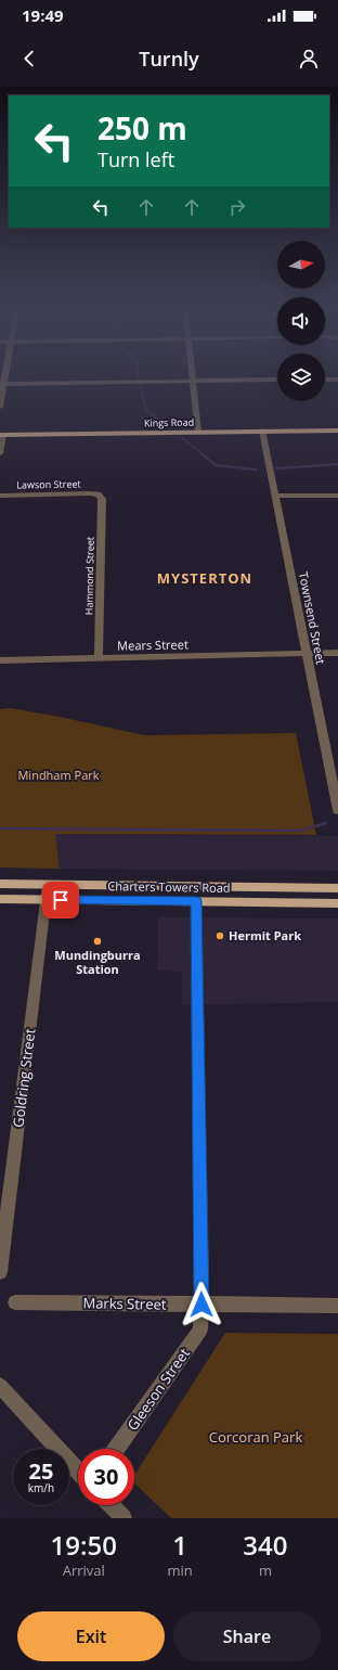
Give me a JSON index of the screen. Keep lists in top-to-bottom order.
{
  "streets": {
    "main road": ["Kings Road", "Charters Towers Road"],
    "street": [
      "Lawson Street",
      "Hammond Street",
      "Townsend Street",
      "Mears Street",
      "Goldring Street",
      "Marks Street",
      "Gleeson Street"
    ]
  },
  "crossings": [
    ["Kings Road", "Townsend Street"],
    ["Lawson Street", "Hammond Street"],
    ["Hammond Street", "Mears Street"],
    ["Townsend Street", "Mears Street"],
    ["Charters Towers Road", "Goldring Street"],
    ["Charters Towers Road", "Gleeson Street"],
    ["Marks Street", "Gleeson Street"]
  ],
  "districts": ["MYSTERTON"],
  "parks": ["Mindham Park", "Corcoran Park"],
  "places": ["Hermit Park", "Mundingburra Station"],
  "north": "right",
  "page": {
    "status": "19:49",
    "header": "Turnly",
    "turn": ["250 m", "Turn left"],
    "speed": "25 km/h",
    "limit": "30",
    "eta": [
      "19:50",
      "Arrival",
      "1",
      "min",
      "340",
      "m"
    ],
    "buttons": ["Exit", "Share"]
  }
}
